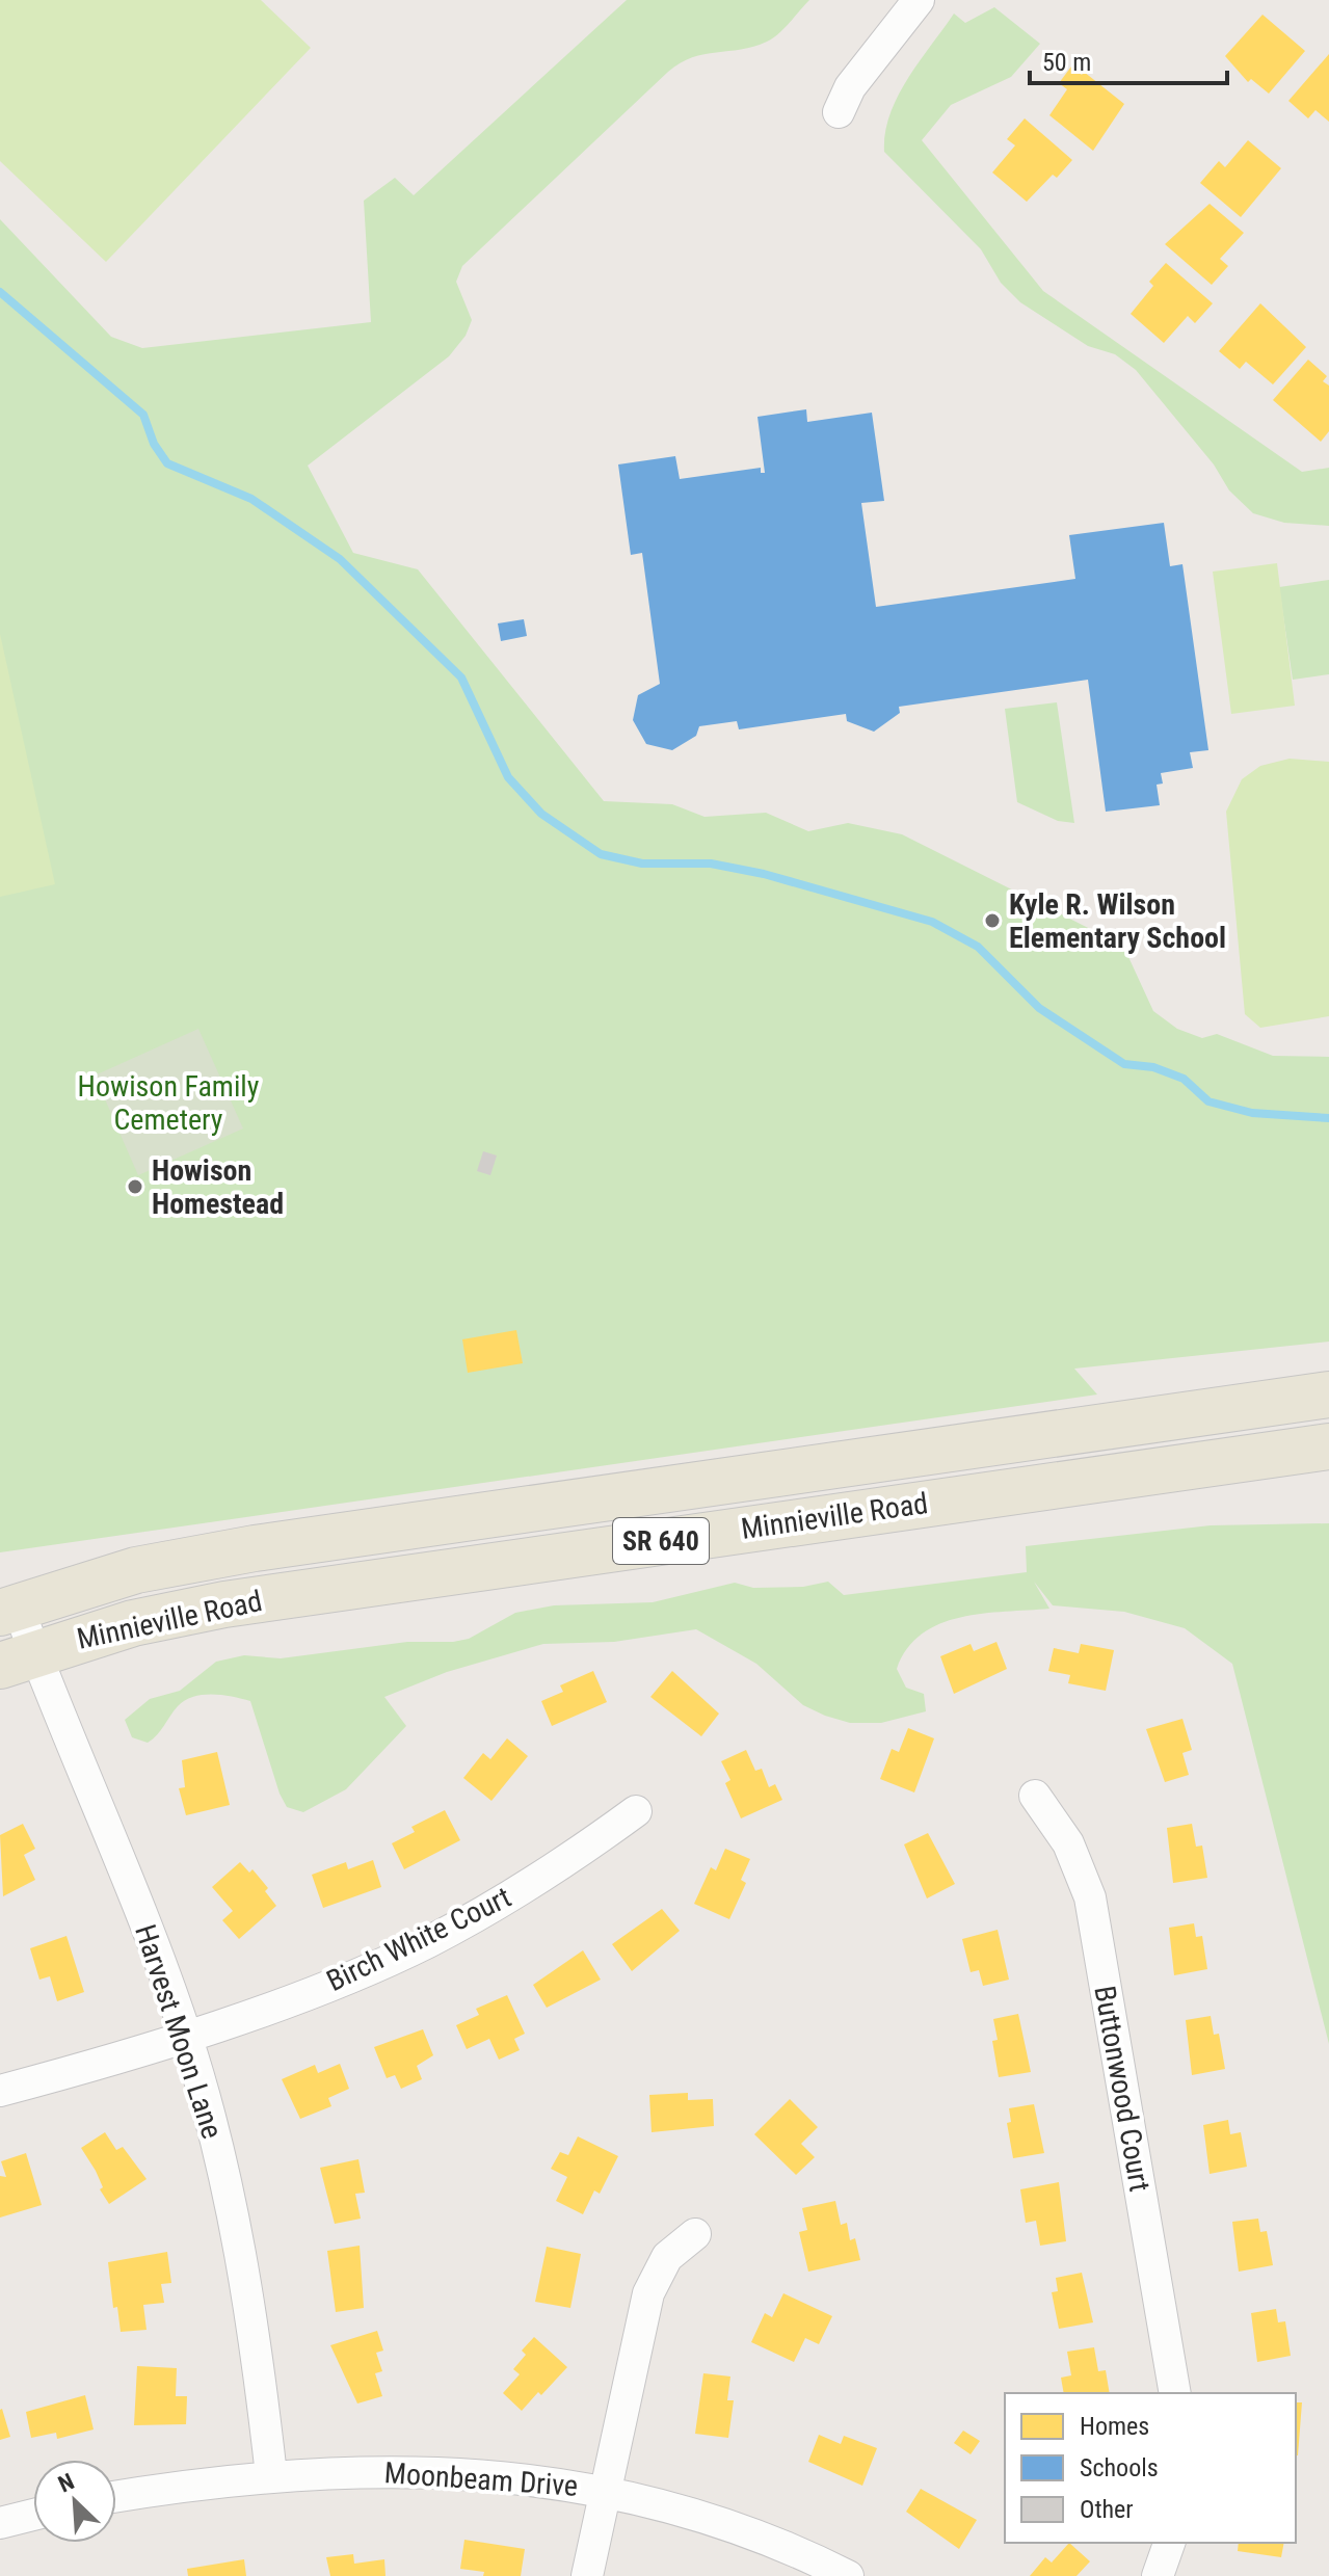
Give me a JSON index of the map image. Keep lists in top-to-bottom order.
{
  "streets": {
    "main road": ["Minnieville Road", "SR 640"],
    "street": [
      "Birch White Court",
      "Harvest Moon Lane",
      "Buttonwood Court",
      "Moonbeam Drive"
    ]
  },
  "crossings": [
    ["Minnieville Road", "Harvest Moon Lane"],
    ["Birch White Court", "Harvest Moon Lane"],
    ["Harvest Moon Lane", "Moonbeam Drive"]
  ],
  "parks": ["Howison Family Cemetery"],
  "places": ["Kyle R. Wilson Elementary School", "Howison Homestead"],
  "legend": ["Homes", "Schools", "Other"],
  "scale_bar": "50 m",
  "north": "top left"
}
